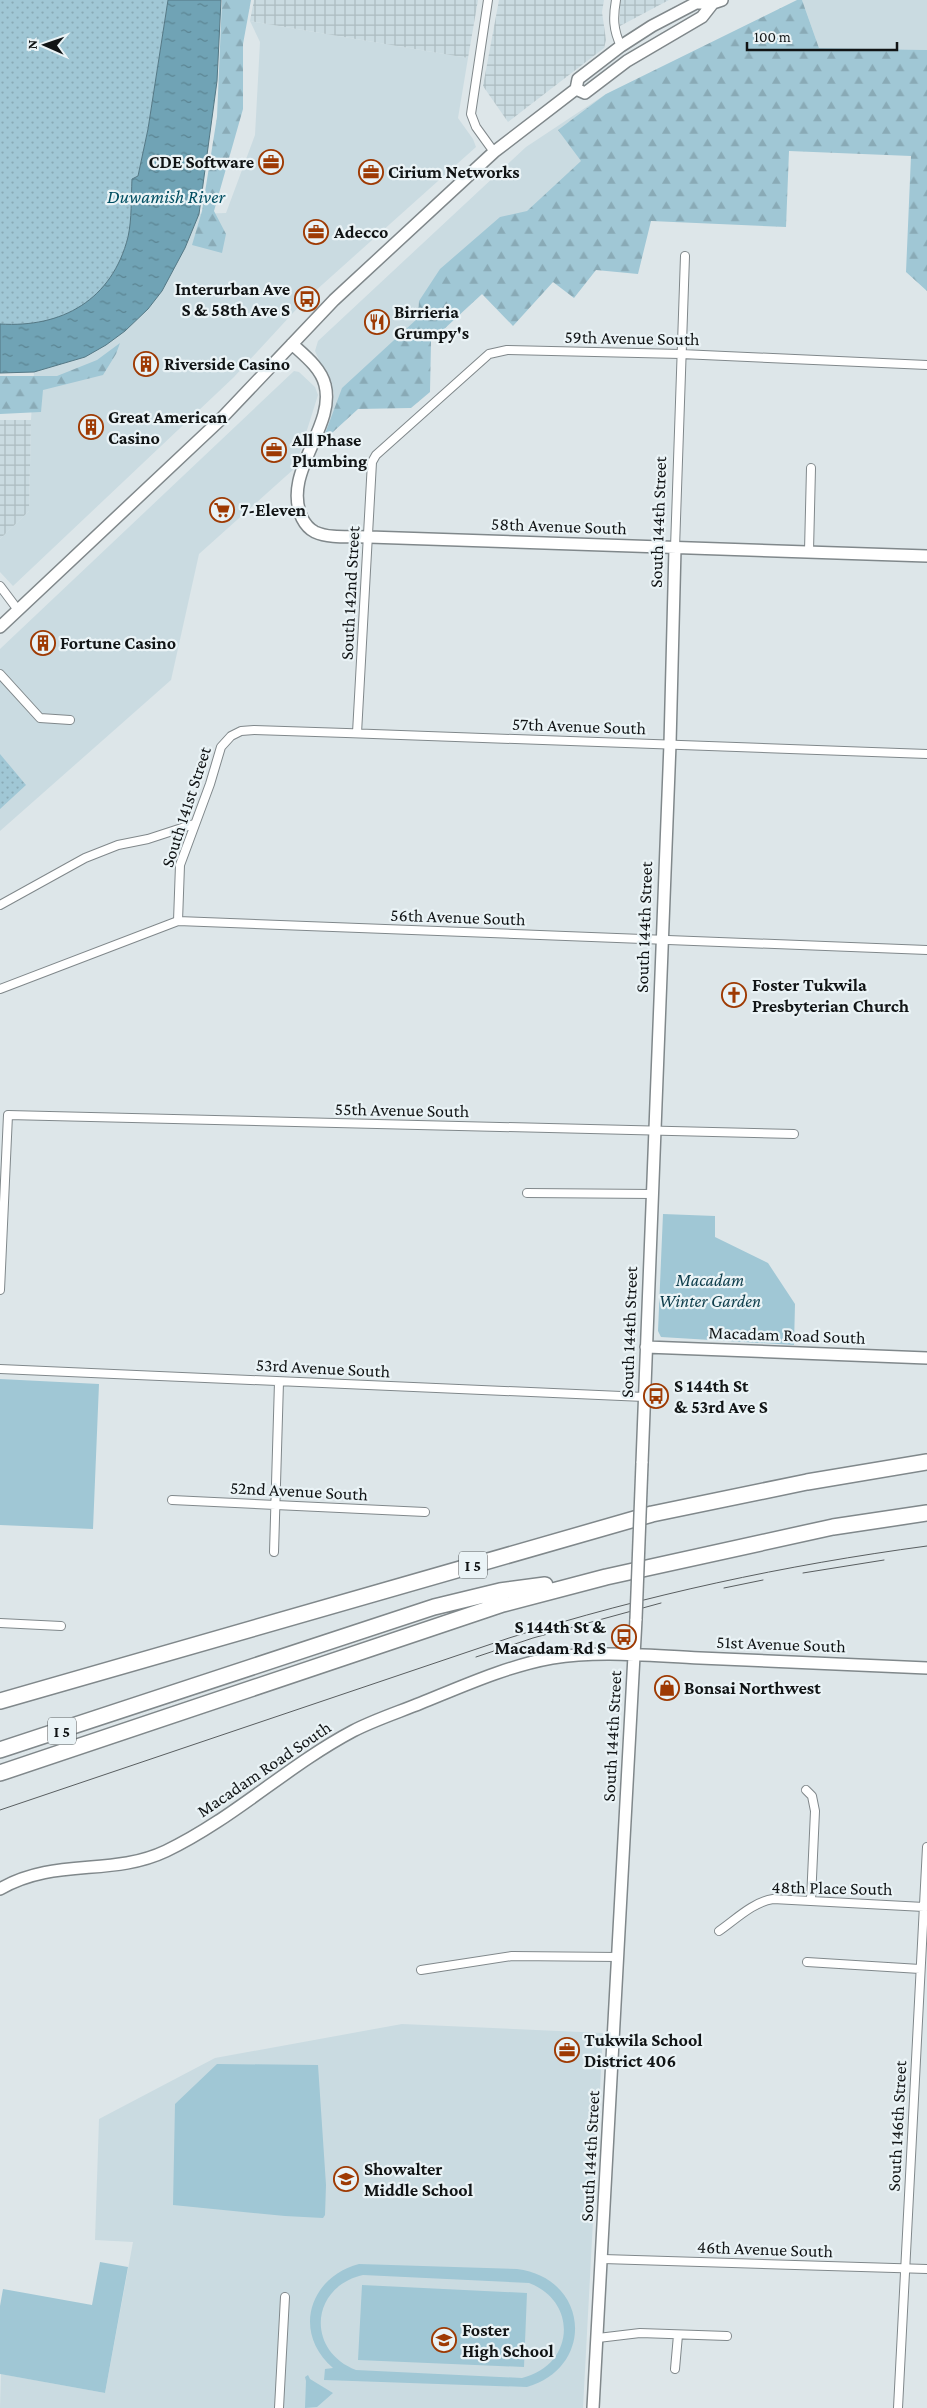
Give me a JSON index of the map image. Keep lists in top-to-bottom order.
{
  "streets": {
    "highway": ["I 5"],
    "street": [
      "59th Avenue South",
      "South 144th Street",
      "58th Avenue South",
      "South 142nd Street",
      "57th Avenue South",
      "South 141st Street",
      "56th Avenue South",
      "55th Avenue South",
      "Macadam Road South",
      "53rd Avenue South",
      "52nd Avenue South",
      "51st Avenue South",
      "48th Place South",
      "South 146th Street",
      "46th Avenue South"
    ]
  },
  "crossings": [
    ["59th Avenue South", "South 144th Street"],
    ["59th Avenue South", "South 142nd Street"],
    ["South 144th Street", "58th Avenue South"],
    ["South 144th Street", "57th Avenue South"],
    ["South 144th Street", "56th Avenue South"],
    ["South 144th Street", "55th Avenue South"],
    ["South 144th Street", "Macadam Road South"],
    ["South 144th Street", "53rd Avenue South"],
    ["South 144th Street", "51st Avenue South"],
    ["South 144th Street", "46th Avenue South"],
    ["58th Avenue South", "South 142nd Street"],
    ["South 142nd Street", "57th Avenue South"],
    ["57th Avenue South", "South 141st Street"],
    ["South 141st Street", "56th Avenue South"],
    ["Macadam Road South", "51st Avenue South"],
    ["48th Place South", "South 146th Street"],
    ["South 146th Street", "46th Avenue South"]
  ],
  "water": ["Duwamish River"],
  "parks": ["Macadam Winter Garden"],
  "places": {
    "office": [
      "CDE Software",
      "Cirium Networks",
      "Adecco",
      "All Phase Plumbing",
      "Tukwila School District 406"
    ],
    "bus stop": ["Interurban Ave S & 58th Ave S", "S 144th St & 53rd Ave S", "S 144th St & Macadam Rd S"],
    "restaurant": ["Birrieria Grumpy's"],
    "building": ["Riverside Casino", "Great American Casino", "Fortune Casino"],
    "supermarket": ["7-Eleven"],
    "church": ["Foster Tukwila Presbyterian Church"],
    "shop": ["Bonsai Northwest"],
    "school or university": ["Showalter Middle School", "Foster High School"]
  },
  "scale_bar": "100 m",
  "north": "left"
}
